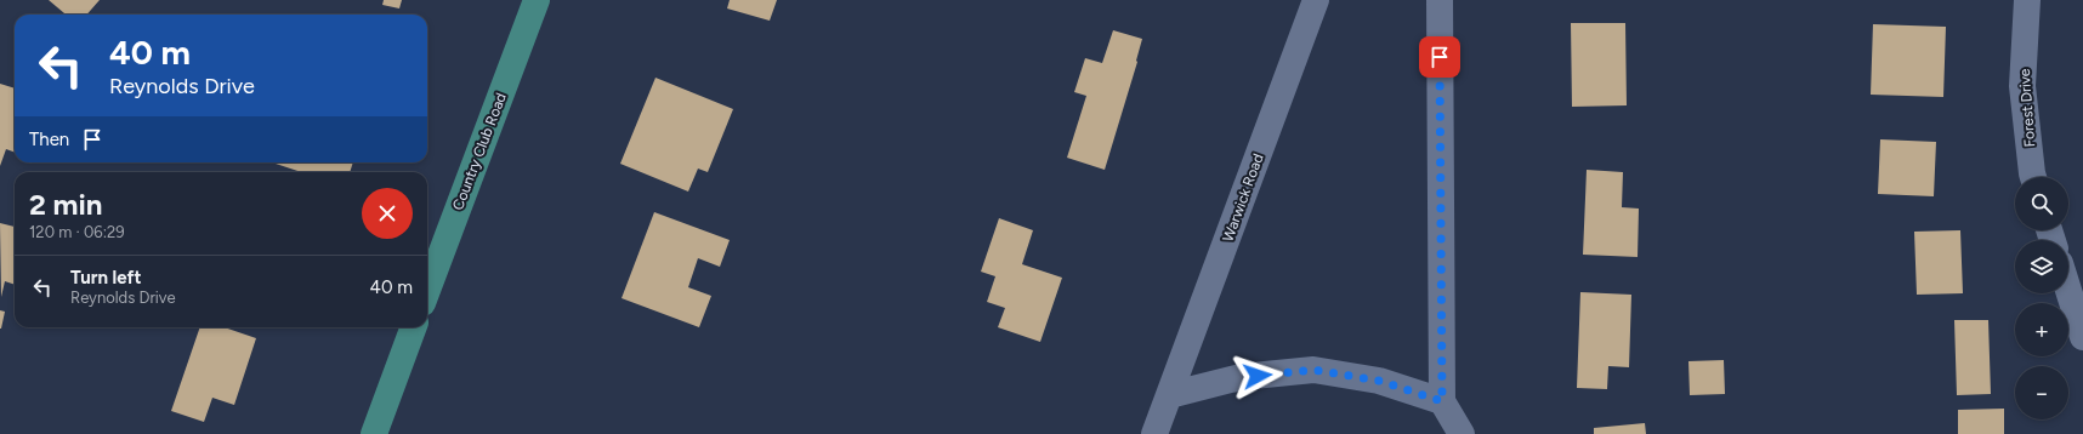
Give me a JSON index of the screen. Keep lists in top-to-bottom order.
{
  "streets": {
    "main road": ["Country Club Road"],
    "street": ["Forest Drive", "Warwick Road"]
  },
  "page": {
    "turn": ["40 m", "Reynolds Drive"],
    "then": "Then",
    "heading": ["2 min", "120 m · 06:29"],
    "map_buttons": ["+", "−"],
    "list": [
      {
        "name": "Turn left",
        "note": "Reynolds Drive",
        "value": "40 m"
      }
    ]
  }
}
